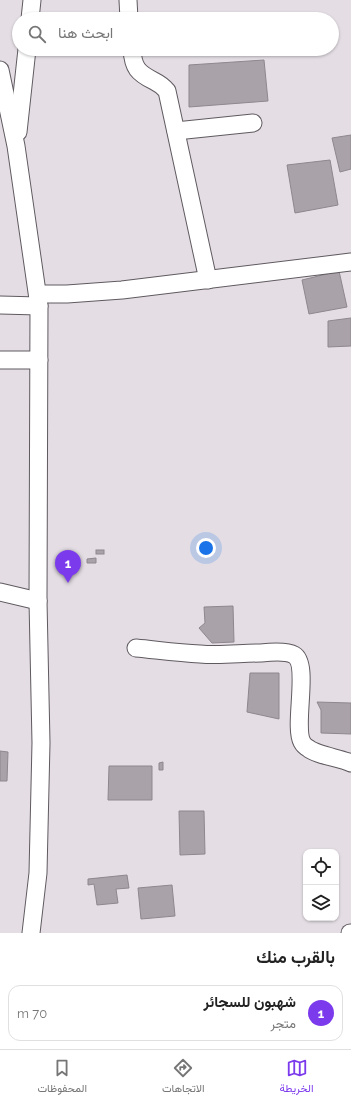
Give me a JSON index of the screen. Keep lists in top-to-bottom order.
{
  "page": {
    "search": "ابحث هنا",
    "pins": "1",
    "heading": "بالقرب منك",
    "list": [
      {
        "mark": "1",
        "name": "شهبون للسجائر",
        "note": "متجر",
        "value": "70 m"
      }
    ],
    "nav": ["الخريطة", "الاتجاهات", "المحفوظات"]
  }
}
